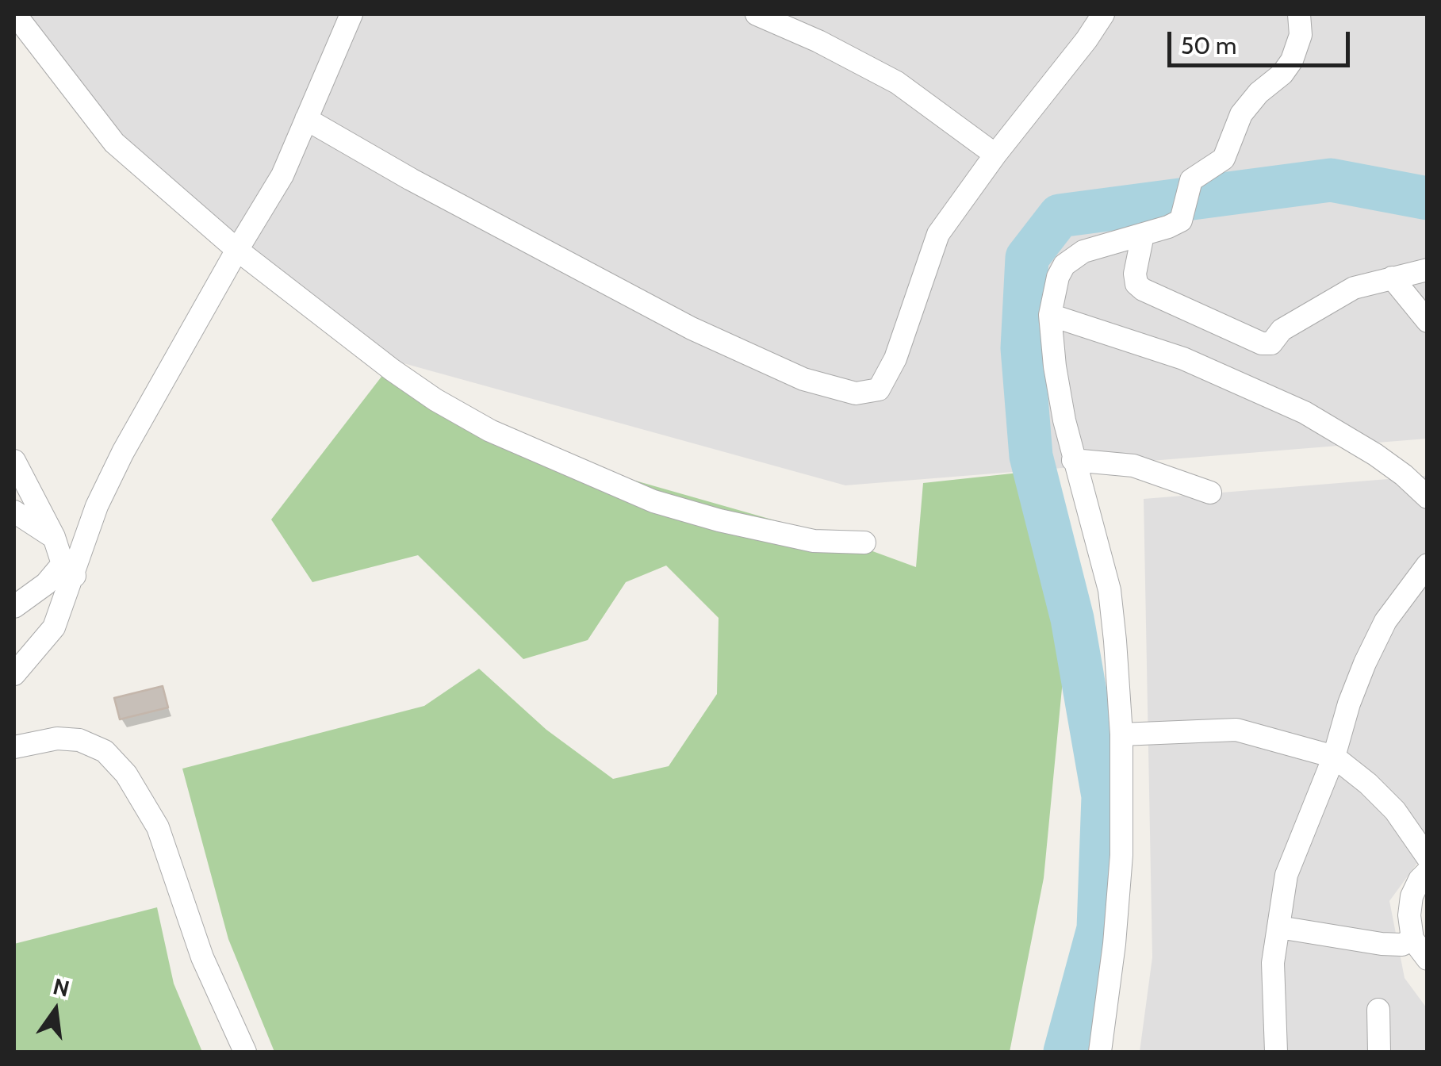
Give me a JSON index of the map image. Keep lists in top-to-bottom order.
{
  "scale_bar": "50 m",
  "north": "top"
}
